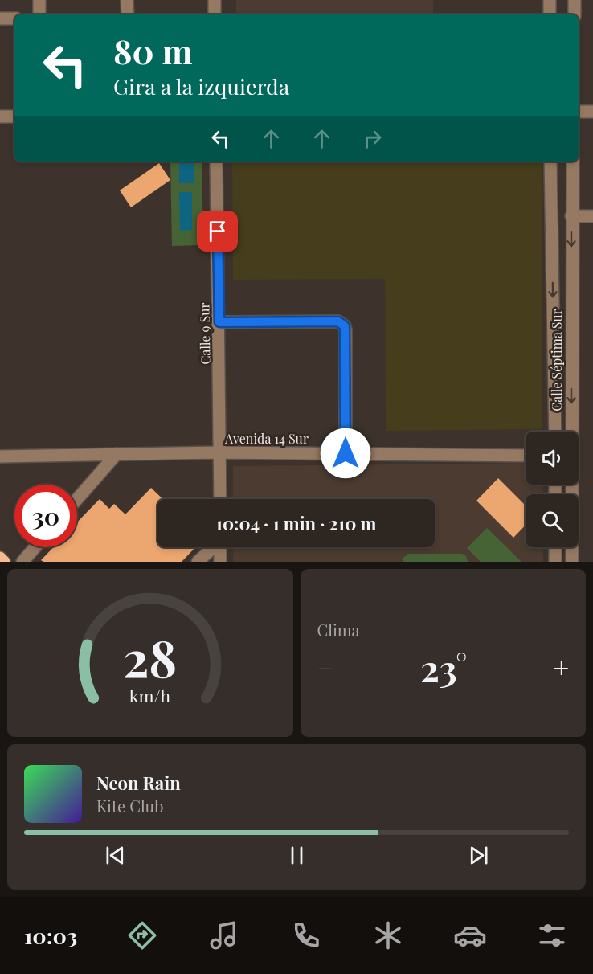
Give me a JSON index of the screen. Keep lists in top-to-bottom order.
{
  "streets": {
    "street": ["Calle 9 Sur", "Calle Séptima Sur", "Avenida 14 Sur"]
  },
  "crossings": [
    ["Calle 9 Sur", "Avenida 14 Sur"]
  ],
  "one_way": ["Calle Séptima Sur"],
  "page": {
    "turn": ["80 m", "Gira a la izquierda"],
    "limit": "30",
    "trip": "10:04 · 1 min · 210 m",
    "tile": "Clima",
    "heat": ["−", "23°", "+"],
    "song": ["Neon Rain", "Kite Club"],
    "tabs": "10:03",
    "gauge": ["28", "km/h"]
  }
}
